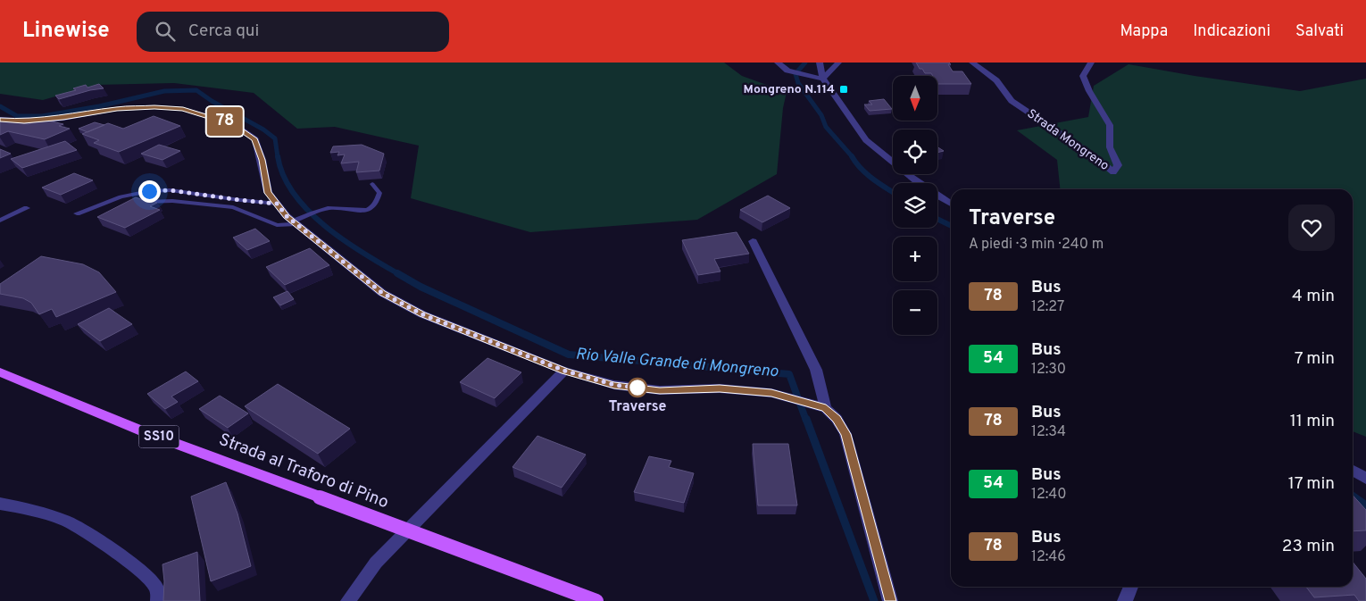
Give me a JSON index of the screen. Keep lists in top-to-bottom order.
{
  "streets": {
    "main road": ["SS10", "Strada al Traforo di Pino"],
    "street": ["Strada Mongreno"]
  },
  "water": ["Rio Valle Grande di Mongreno"],
  "places": {
    "transit": ["Mongreno N.114"],
    "other": ["Traverse"]
  },
  "lines": ["bus line 78"],
  "north": "bottom",
  "page": {
    "header": "Linewise",
    "search": "Cerca qui",
    "nav": ["Mappa", "Indicazioni", "Salvati"],
    "on_map": "78",
    "map_buttons": ["+", "−"],
    "heading": ["Traverse", "A piedi · 3 min · 240 m"],
    "list": [
      {
        "mark": "78",
        "name": "Bus",
        "note": "12:27",
        "value": "4 min"
      },
      {
        "mark": "54",
        "name": "Bus",
        "note": "12:30",
        "value": "7 min"
      },
      {
        "mark": "78",
        "name": "Bus",
        "note": "12:34",
        "value": "11 min"
      },
      {
        "mark": "54",
        "name": "Bus",
        "note": "12:40",
        "value": "17 min"
      },
      {
        "mark": "78",
        "name": "Bus",
        "note": "12:46",
        "value": "23 min"
      }
    ]
  }
}
